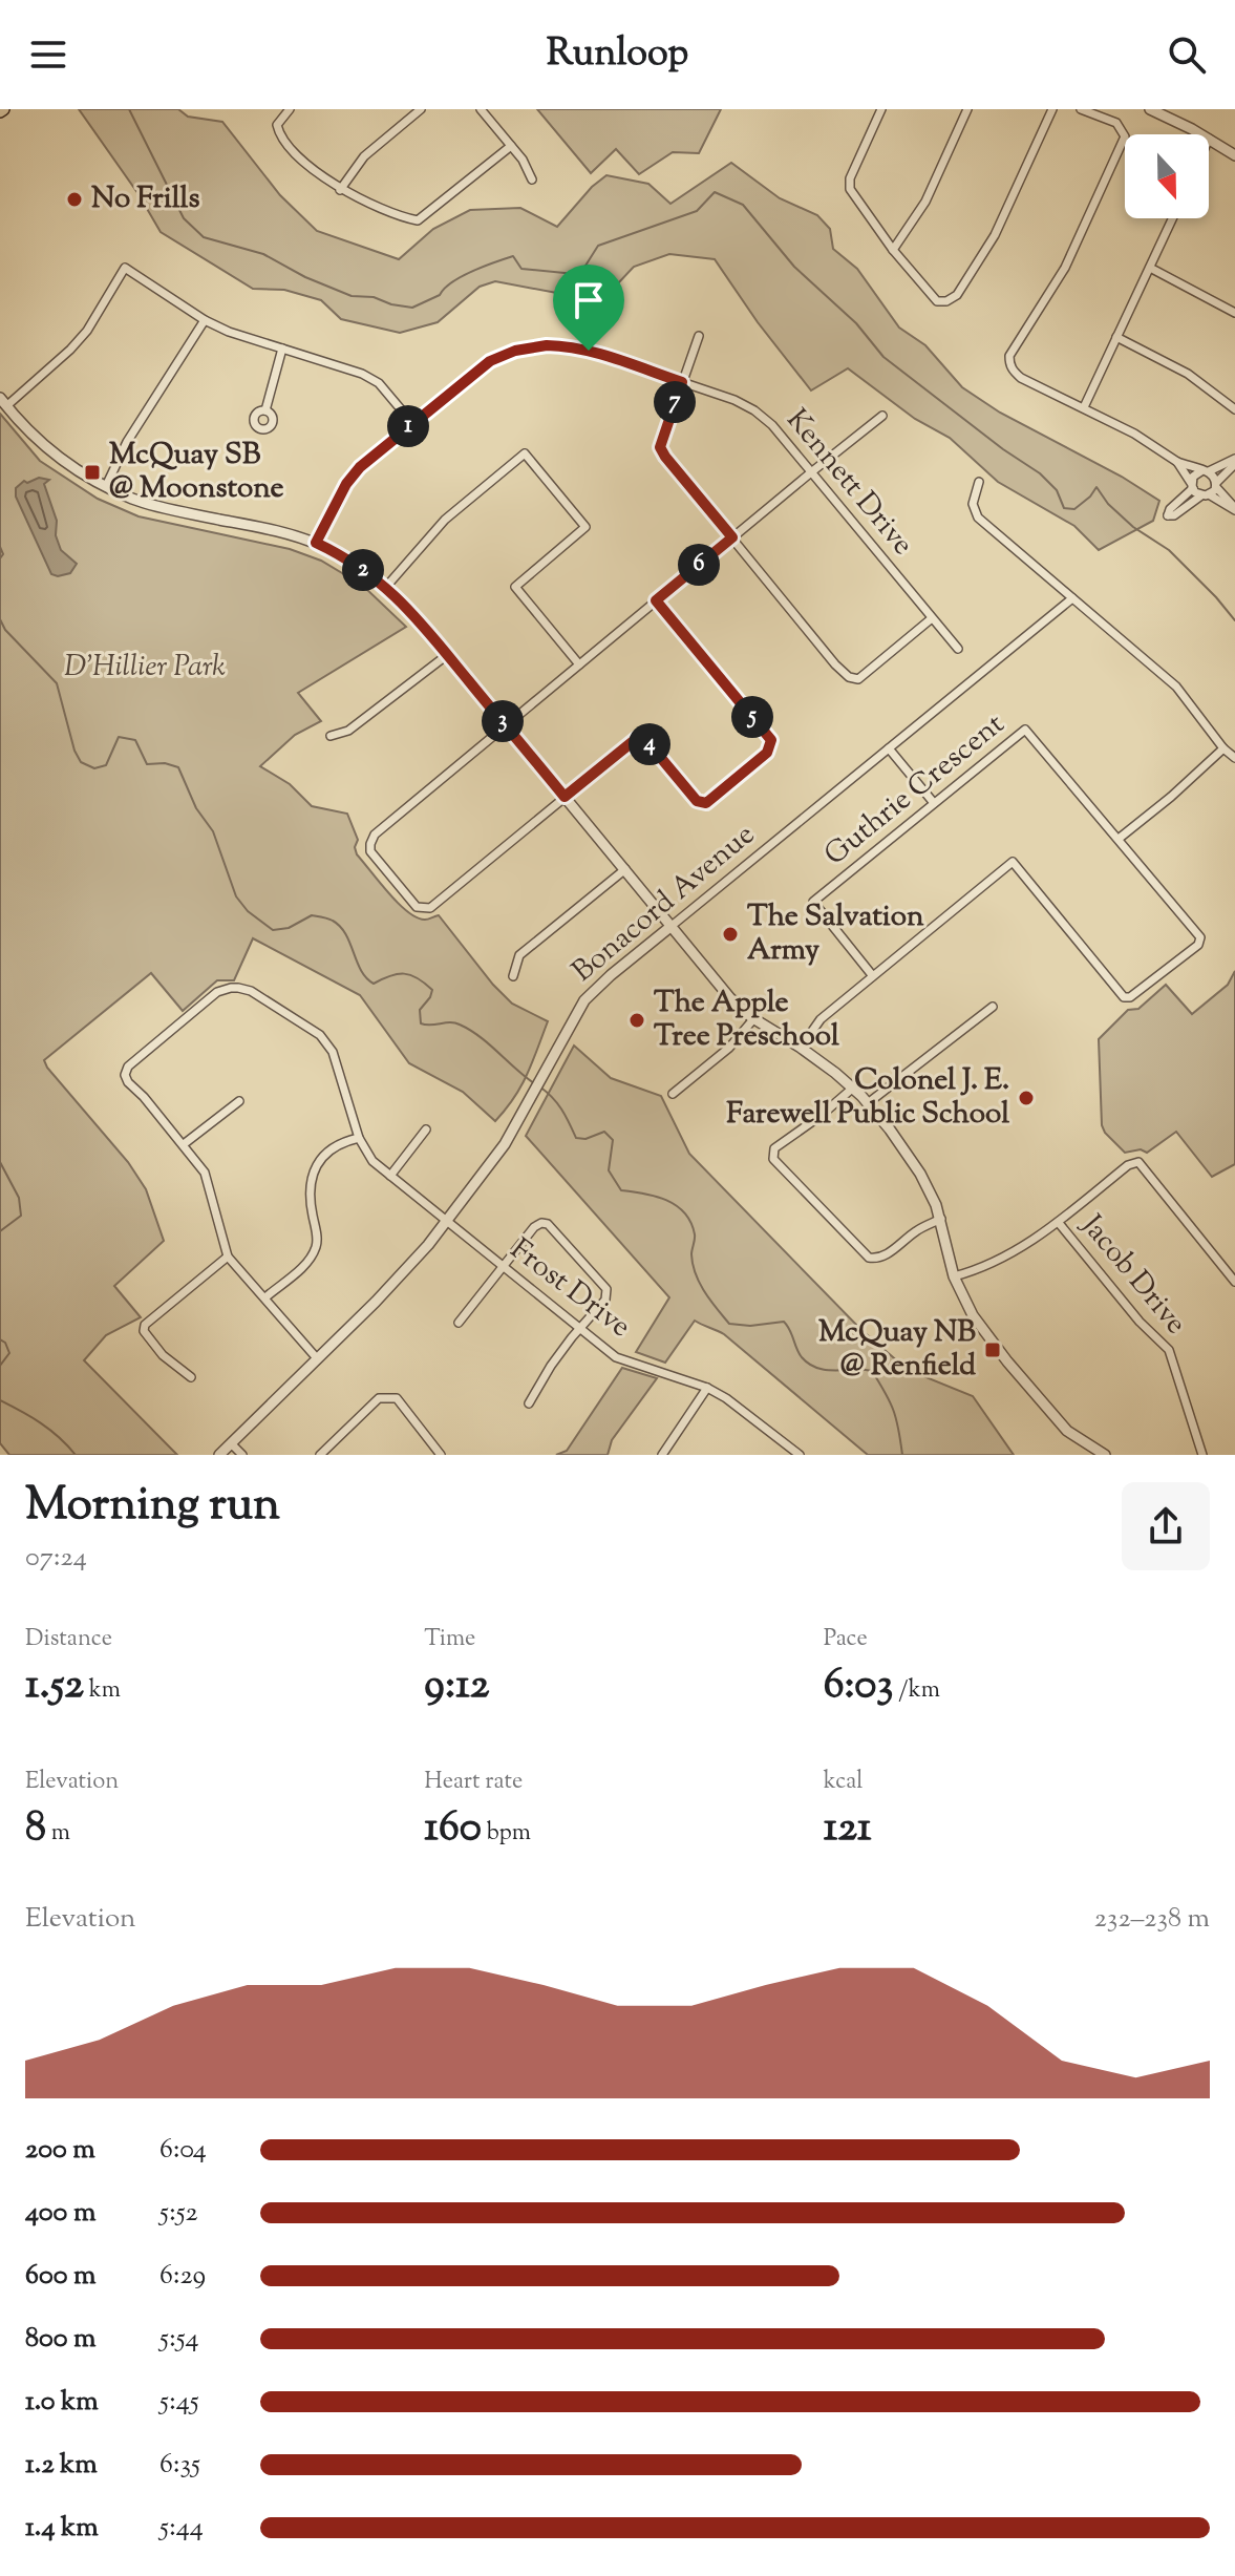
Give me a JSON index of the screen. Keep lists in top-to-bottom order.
{
  "streets": {
    "street": [
      "Kennett Drive",
      "Guthrie Crescent",
      "Bonacord Avenue",
      "Jacob Drive",
      "Frost Drive"
    ]
  },
  "crossings": [
    ["Bonacord Avenue", "Frost Drive"]
  ],
  "parks": ["D'Hillier Park"],
  "places": {
    "other": [
      "No Frills",
      "The Salvation Army",
      "The Apple Tree Preschool",
      "Colonel J. E. Farewell Public School"
    ],
    "transit": ["McQuay SB @ Moonstone", "McQuay NB @ Renfield"]
  },
  "north": "bottom",
  "page": {
    "header": "Runloop",
    "pins": [
      "7",
      "1",
      "6",
      "2",
      "5",
      "3",
      "4"
    ],
    "heading": ["Morning run", "07:24"],
    "stats": [
      ["Distance", "1.52 km"],
      ["Time", "9:12"],
      ["Pace", "6:03 /km"],
      ["Elevation", "8 m"],
      ["Heart rate", "160 bpm"],
      ["kcal", "121"]
    ],
    "chart": ["Elevation", "232–238 m"],
    "list": [
      {
        "name": "200 m",
        "note": "6:04"
      },
      {
        "name": "400 m",
        "note": "5:52"
      },
      {
        "name": "600 m",
        "note": "6:29"
      },
      {
        "name": "800 m",
        "note": "5:54"
      },
      {
        "name": "1.0 km",
        "note": "5:45"
      },
      {
        "name": "1.2 km",
        "note": "6:35"
      },
      {
        "name": "1.4 km",
        "note": "5:44"
      }
    ]
  }
}
